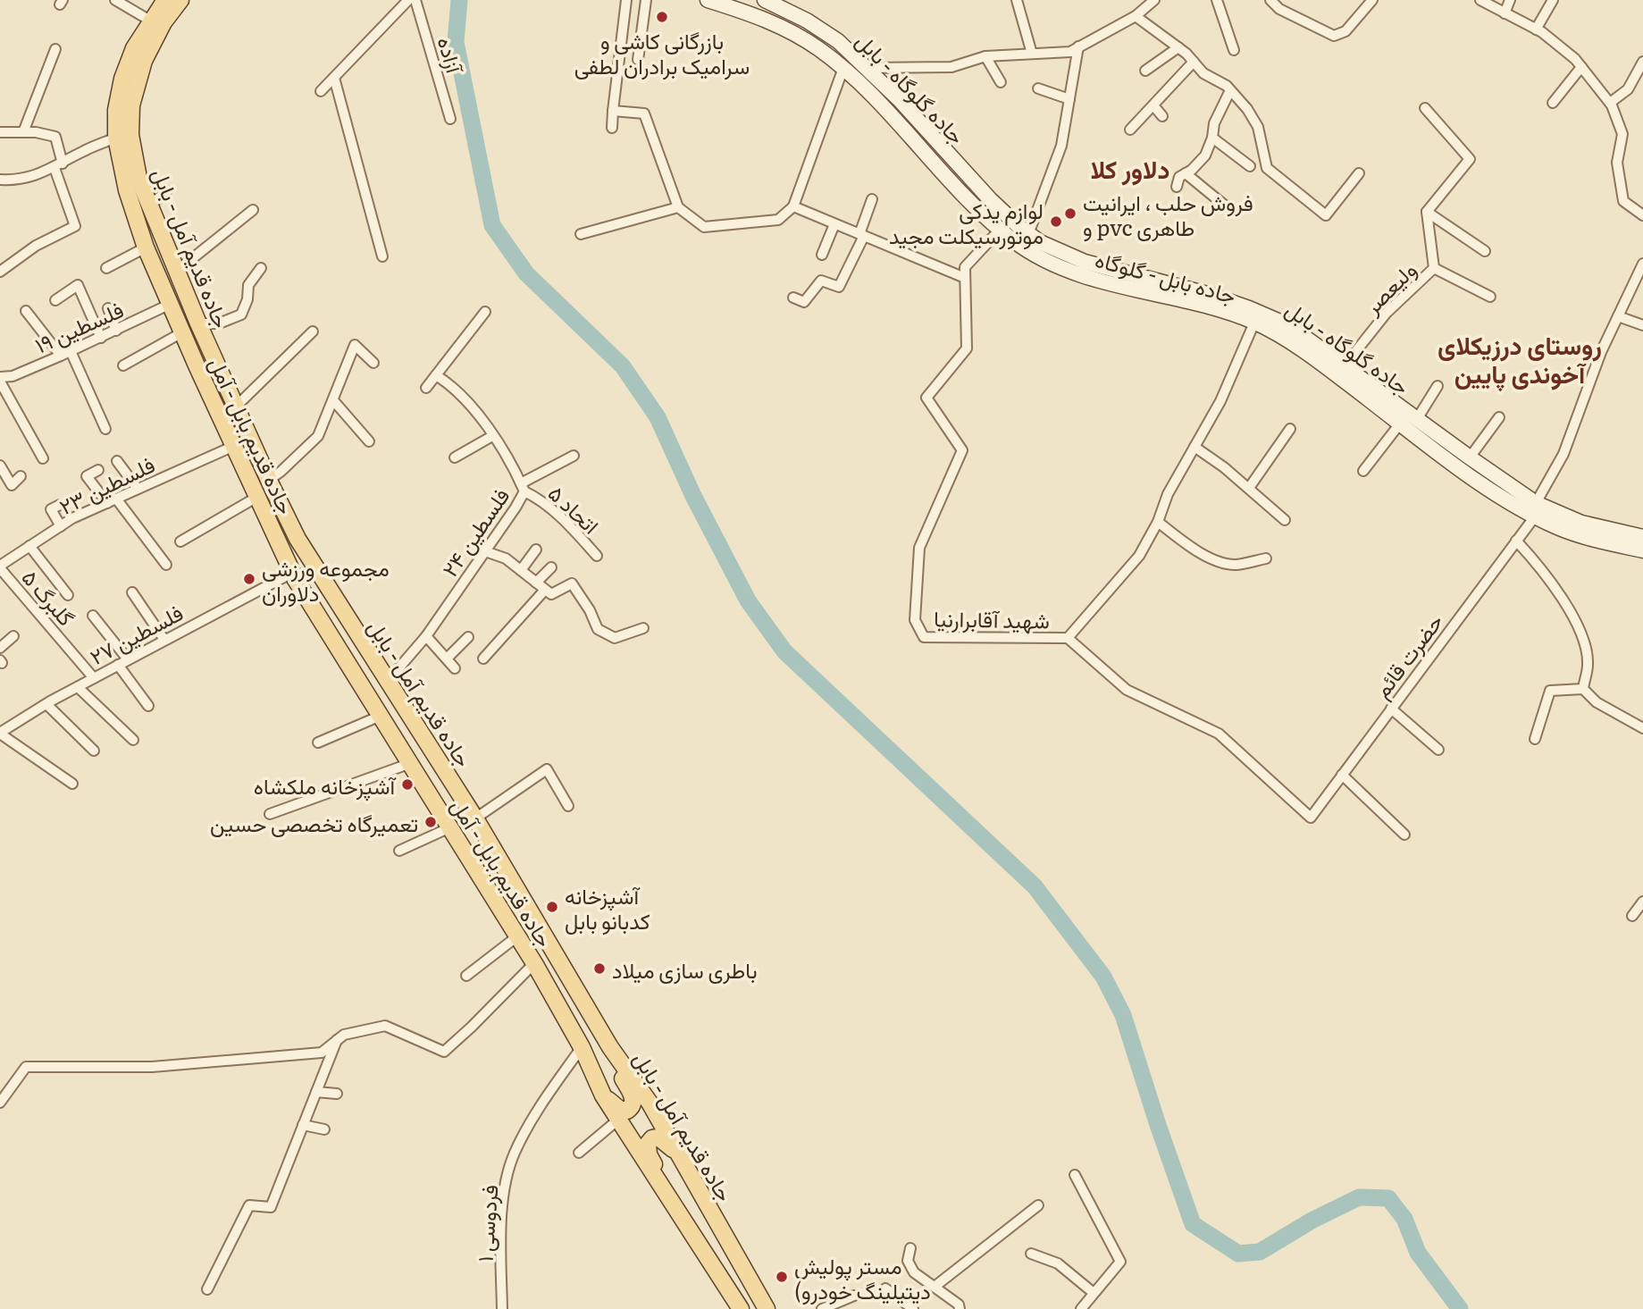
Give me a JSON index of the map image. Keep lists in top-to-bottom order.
{
  "streets": {
    "main road": [
      "جاده گلوگاه - بابل",
      "جاده قدیم آمل - بابل",
      "جاده بابل - گلوگاه",
      "جاده قدیم بابل - آمل"
    ],
    "street": [
      "آزاده",
      "ولیعصر",
      "فلسطین ۱۹",
      "فلسطین ۲۳",
      "اتحاد ۵",
      "فلسطین ۲۴",
      "گلبرگ ۵",
      "شهید آقابرارنیا",
      "فلسطین ۲۷",
      "حضرت قائم",
      "فردوسی ۱"
    ]
  },
  "crossings": [
    ["جاده گلوگاه - بابل", "جاده بابل - گلوگاه"],
    ["جاده گلوگاه - بابل", "ولیعصر"],
    ["جاده گلوگاه - بابل", "حضرت قائم"],
    ["جاده قدیم آمل - بابل", "فلسطین ۲۴"],
    ["جاده بابل - گلوگاه", "شهید آقابرارنیا"],
    ["جاده بابل - گلوگاه", "حضرت قائم"],
    ["فلسطین ۱۹", "جاده قدیم بابل - آمل"],
    ["جاده قدیم بابل - آمل", "فلسطین ۲۳"],
    ["جاده قدیم بابل - آمل", "فلسطین ۲۷"],
    ["جاده قدیم بابل - آمل", "فردوسی ۱"],
    ["فلسطین ۲۳", "گلبرگ ۵"],
    ["اتحاد ۵", "فلسطین ۲۴"],
    ["گلبرگ ۵", "فلسطین ۲۷"],
    ["شهید آقابرارنیا", "حضرت قائم"]
  ],
  "districts": ["دلاور کلا", "روستای درزیکلای آخوندی پایین"],
  "places": [
    "بازرگانی کاشی و سرامیک برادران لطفی",
    "فروش حلب ، ایرانیت و pvc طاهری",
    "لوازم یدکی موتورسیکلت مجید",
    "مجموعه ورزشی دلاوران",
    "آشپزخانه ملکشاه",
    "تعمیرگاه تخصصی حسین",
    "آشپزخانه کدبانو بابل",
    "باطری سازی میلاد",
    "مستر پولیش (دیتیلینگ خودرو"
  ]
}
